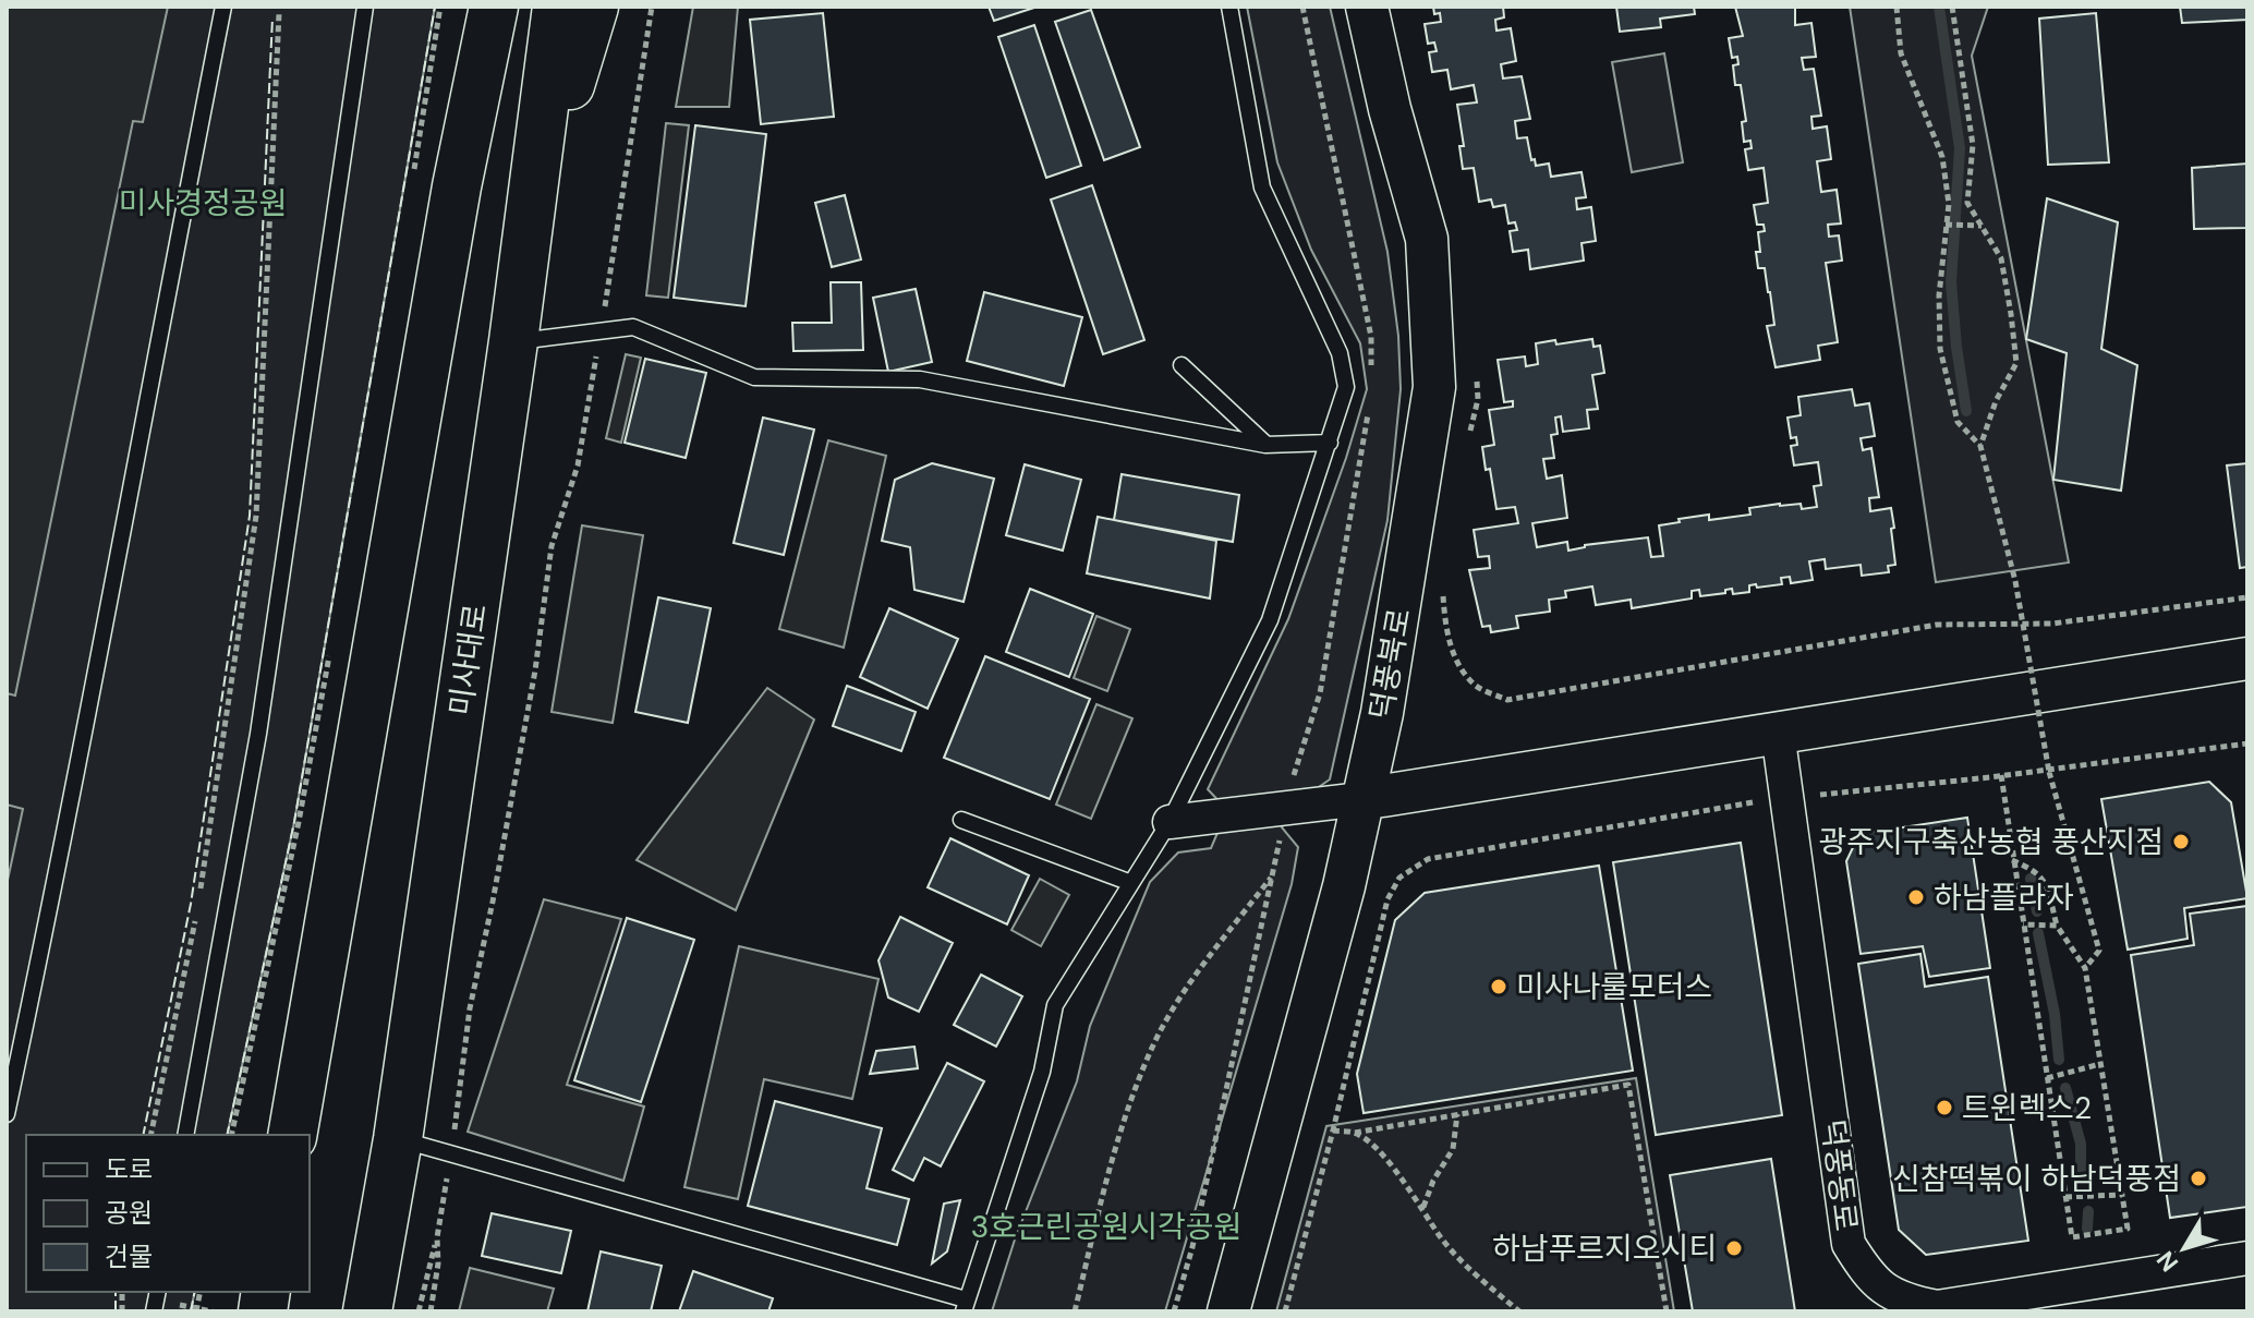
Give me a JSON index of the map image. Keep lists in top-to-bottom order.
{
  "streets": {
    "main road": ["미사대로"],
    "street": ["덕풍북로", "덕풍동로"]
  },
  "parks": ["미사경정공원", "3호근린공원시각공원"],
  "places": [
    "광주지구축산농협 풍산지점",
    "하남플라자",
    "미사나룰모터스",
    "트윈렉스2",
    "신참떡볶이 하남덕풍점",
    "하남푸르지오시티"
  ],
  "legend": ["도로", "공원", "건물"],
  "north": "bottom left"
}
